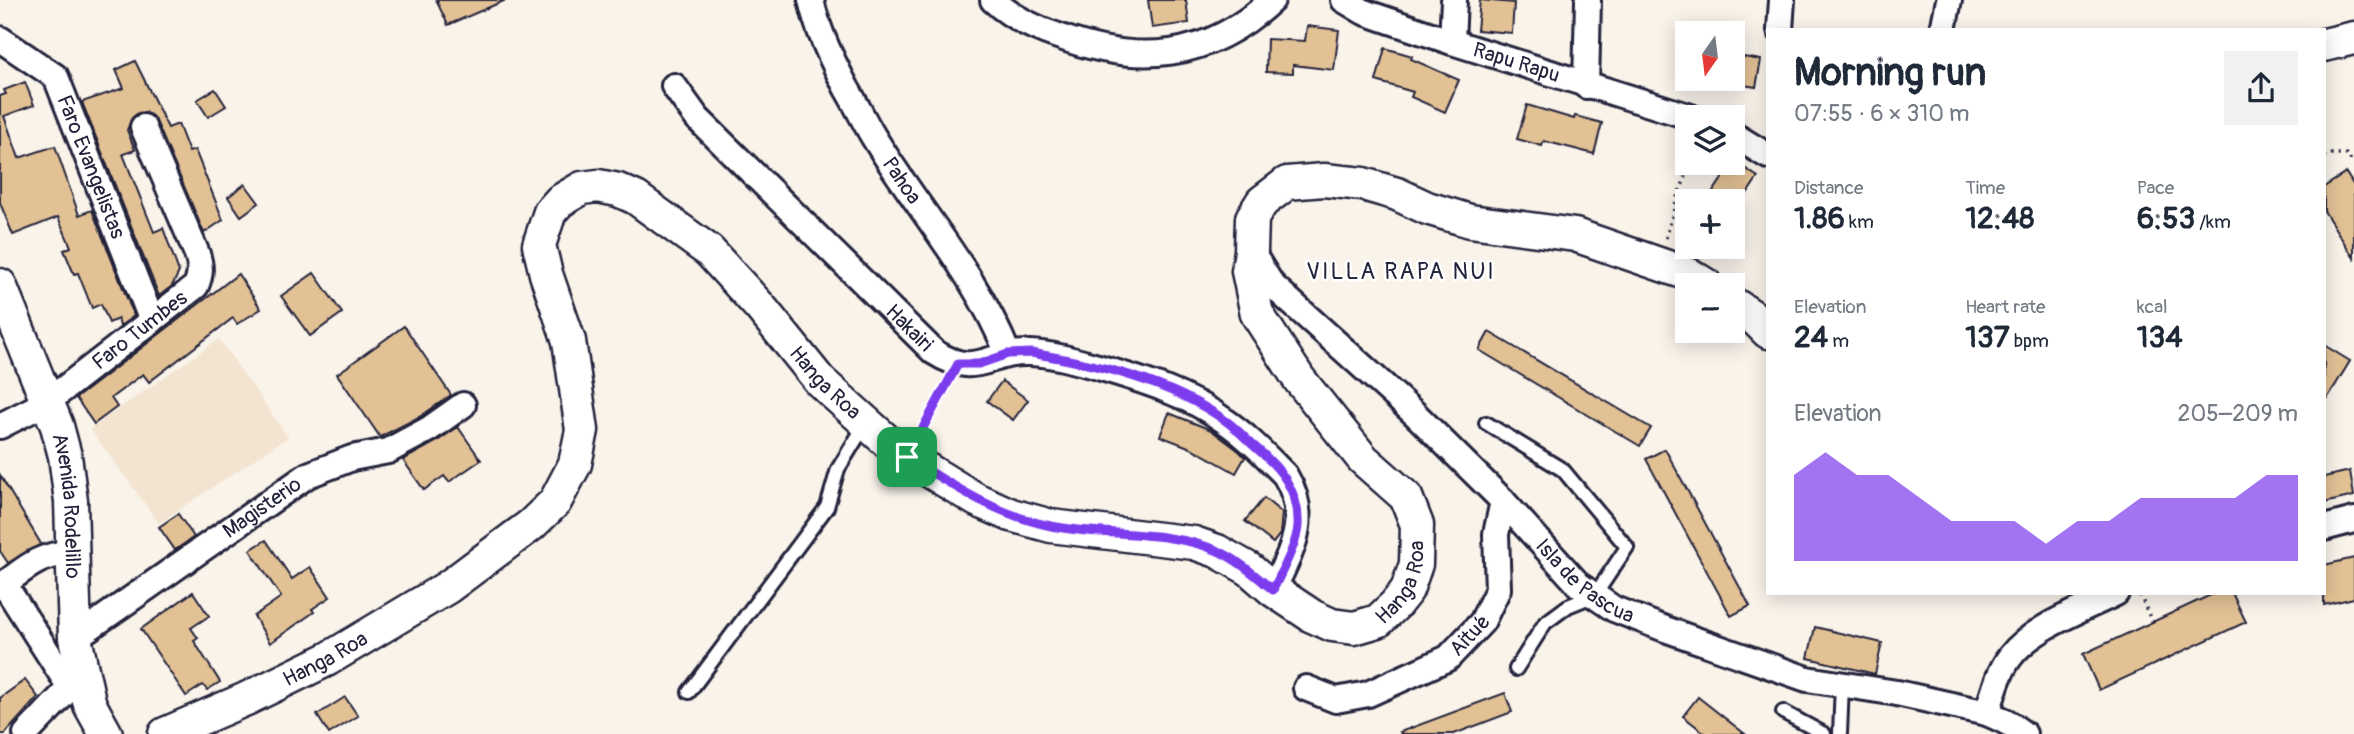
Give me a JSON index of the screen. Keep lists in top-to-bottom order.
{
  "streets": {
    "street": [
      "Rapu Rapu",
      "Faro Evangelistas",
      "Pahoa",
      "Hakairi",
      "Faro Tumbes",
      "Hanga Roa",
      "Avenida Rodelillo",
      "Magisterio",
      "Isla de Pascua",
      "Aitué"
    ]
  },
  "crossings": [
    ["Faro Evangelistas", "Faro Tumbes"],
    ["Faro Tumbes", "Avenida Rodelillo"],
    ["Hanga Roa", "Isla de Pascua"],
    ["Avenida Rodelillo", "Magisterio"],
    ["Isla de Pascua", "Aitué"]
  ],
  "districts": ["VILLA RAPA NUI"],
  "north": "bottom",
  "page": {
    "map_buttons": ["+", "−"],
    "heading": ["Morning run", "07:55 · 6 × 310 m"],
    "stats": [
      ["Distance", "1.86 km"],
      ["Time", "12:48"],
      ["Pace", "6:53 /km"],
      ["Elevation", "24 m"],
      ["Heart rate", "137 bpm"],
      ["kcal", "134"]
    ],
    "chart": ["Elevation", "205–209 m"]
  }
}
